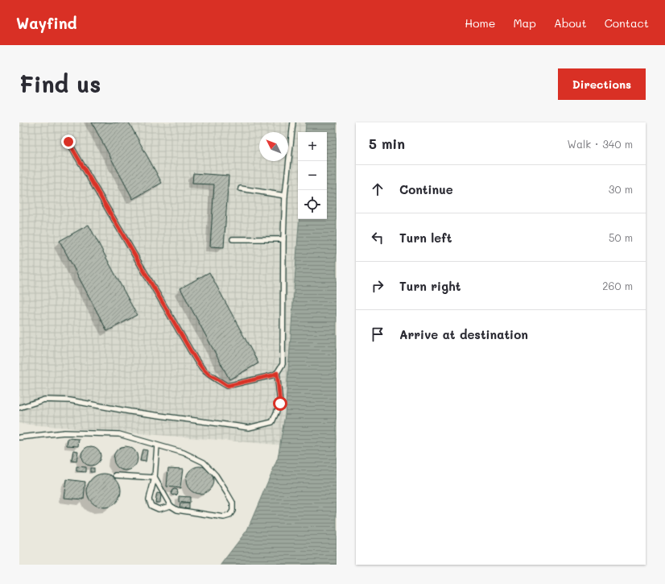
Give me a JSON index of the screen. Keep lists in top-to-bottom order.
{
  "north": "top left",
  "page": {
    "header": "Wayfind",
    "nav": [
      "Home",
      "Map",
      "About",
      "Contact"
    ],
    "buttons": "Directions",
    "title": "Find us",
    "heading": ["5 min", "Walk · 340 m"],
    "map_buttons": ["+", "−"],
    "list": [
      ["Continue", "30 m"],
      ["Turn left", "50 m"],
      ["Turn right", "260 m"],
      "Arrive at destination"
    ]
  }
}
